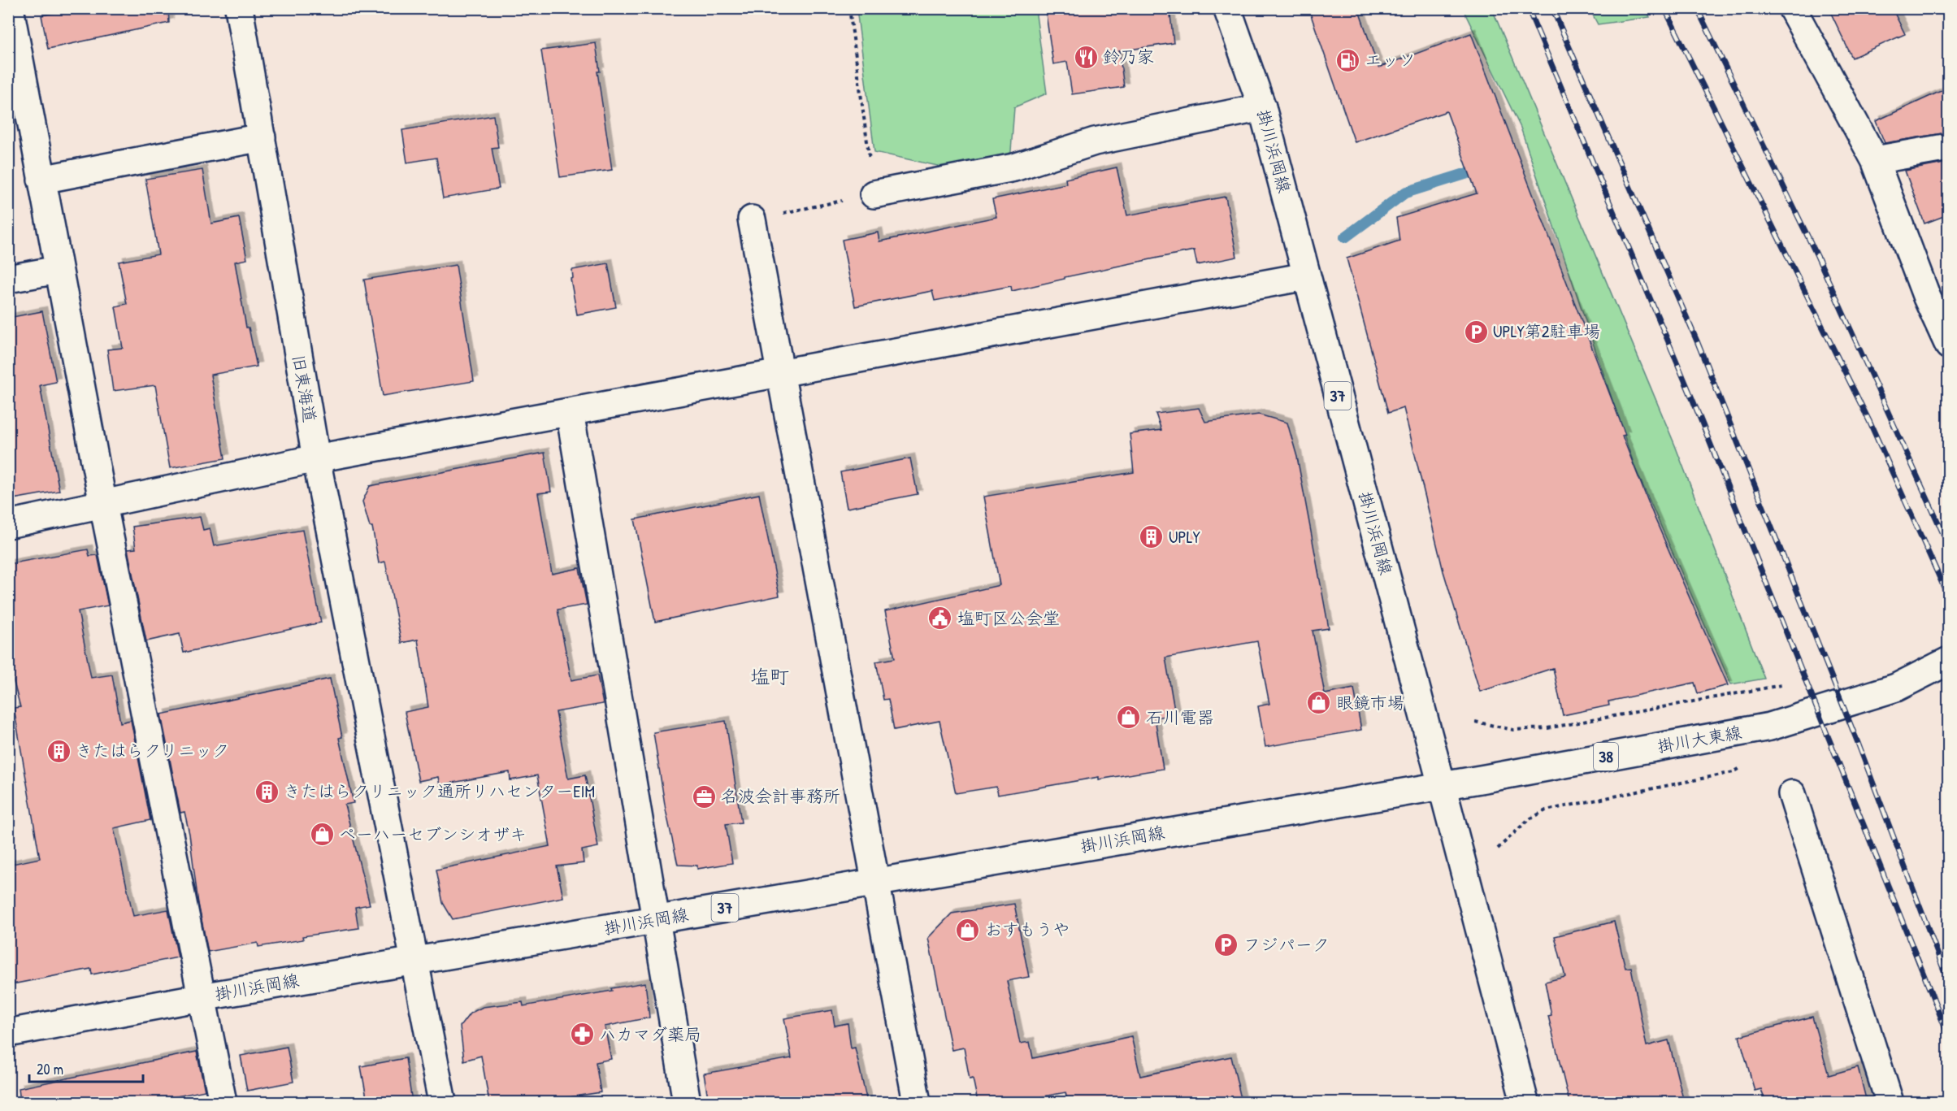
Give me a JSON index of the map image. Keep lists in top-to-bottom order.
{
  "streets": {
    "street": [
      "掛川浜岡線",
      "旧東海道",
      "37",
      "掛川大東線",
      "38"
    ]
  },
  "crossings": [
    ["掛川浜岡線", "旧東海道"],
    ["掛川浜岡線", "掛川大東線"]
  ],
  "districts": ["塩町"],
  "places": {
    "restaurant": ["鈴乃家"],
    "fuel station": ["エッソ"],
    "parking": ["UPLY第2駐車場", "フジパーク"],
    "building": ["UPLY", "きたはらクリニック", "きたはらクリニック通所リハセンターEIM"],
    "public building": ["塩町区公会堂"],
    "shop": [
      "眼鏡市場",
      "石川電器",
      "ペーハーセブンシオザキ",
      "おすもうや"
    ],
    "office": ["名波会計事務所"],
    "pharmacy": ["ハカマダ薬局"]
  },
  "scale_bar": "20 m"
}
